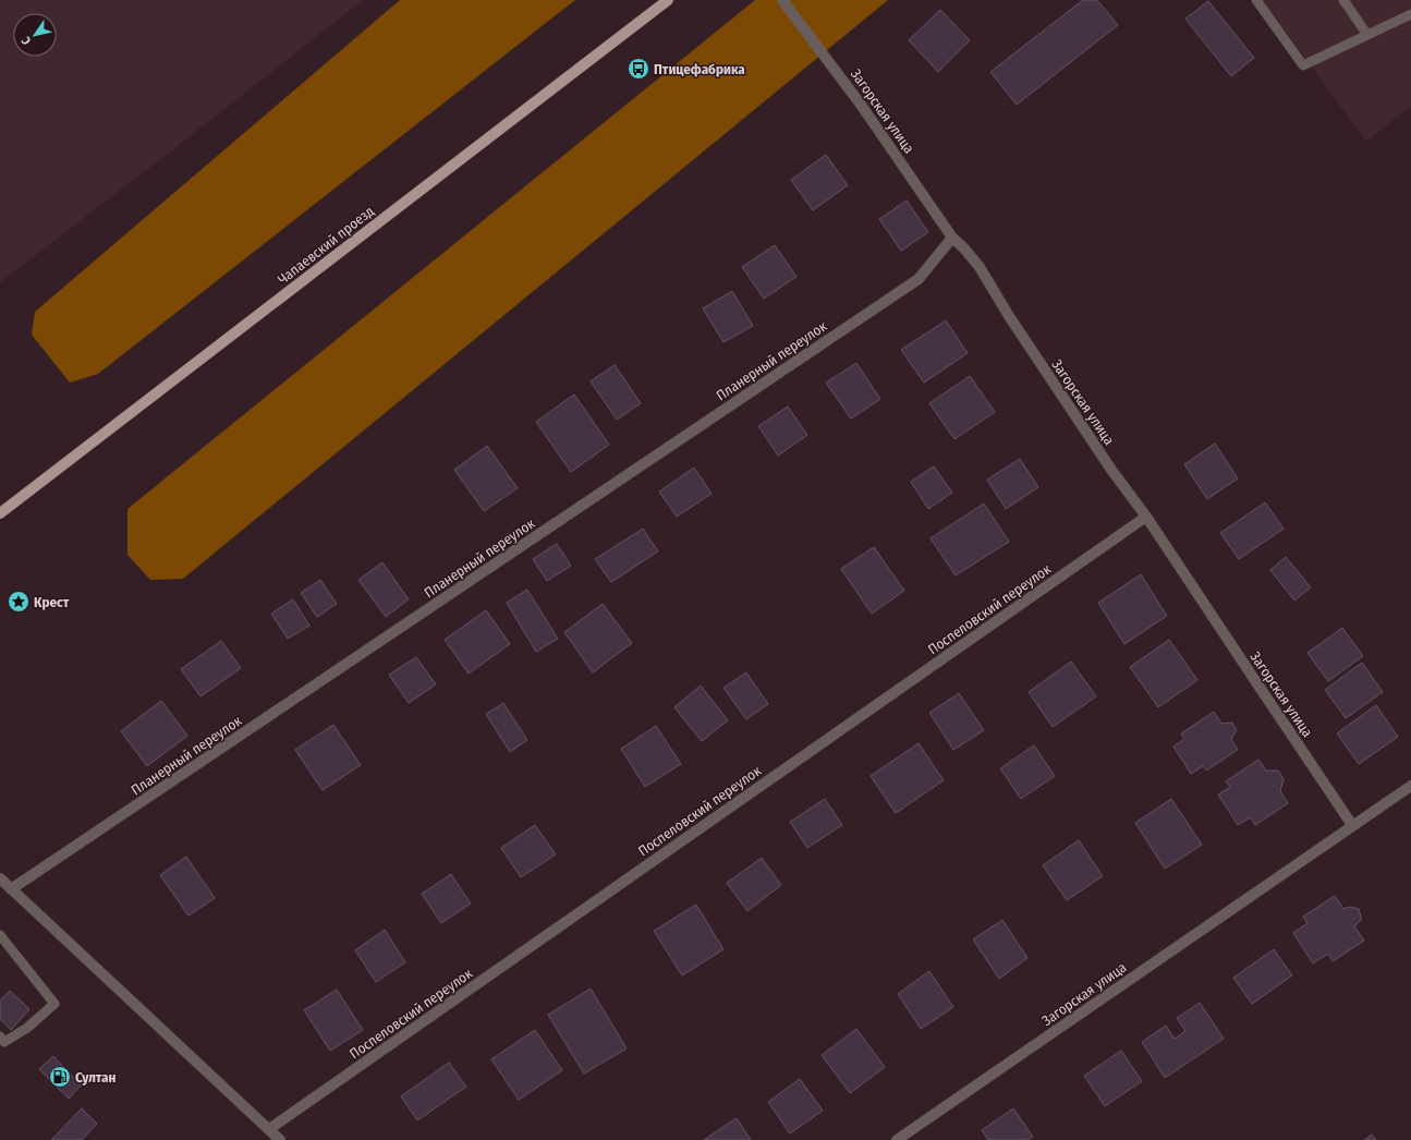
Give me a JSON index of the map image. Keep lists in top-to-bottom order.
{
  "streets": {
    "main road": ["Чапаевский проезд"],
    "street": ["Загорская улица", "Планерный переулок", "Поспеловский переулок"]
  },
  "crossings": [
    ["Загорская улица", "Планерный переулок"],
    ["Загорская улица", "Поспеловский переулок"]
  ],
  "places": {
    "bus stop": ["Птицефабрика"],
    "place": ["Крест"],
    "fuel station": ["Султан"]
  },
  "north": "bottom left"
}
